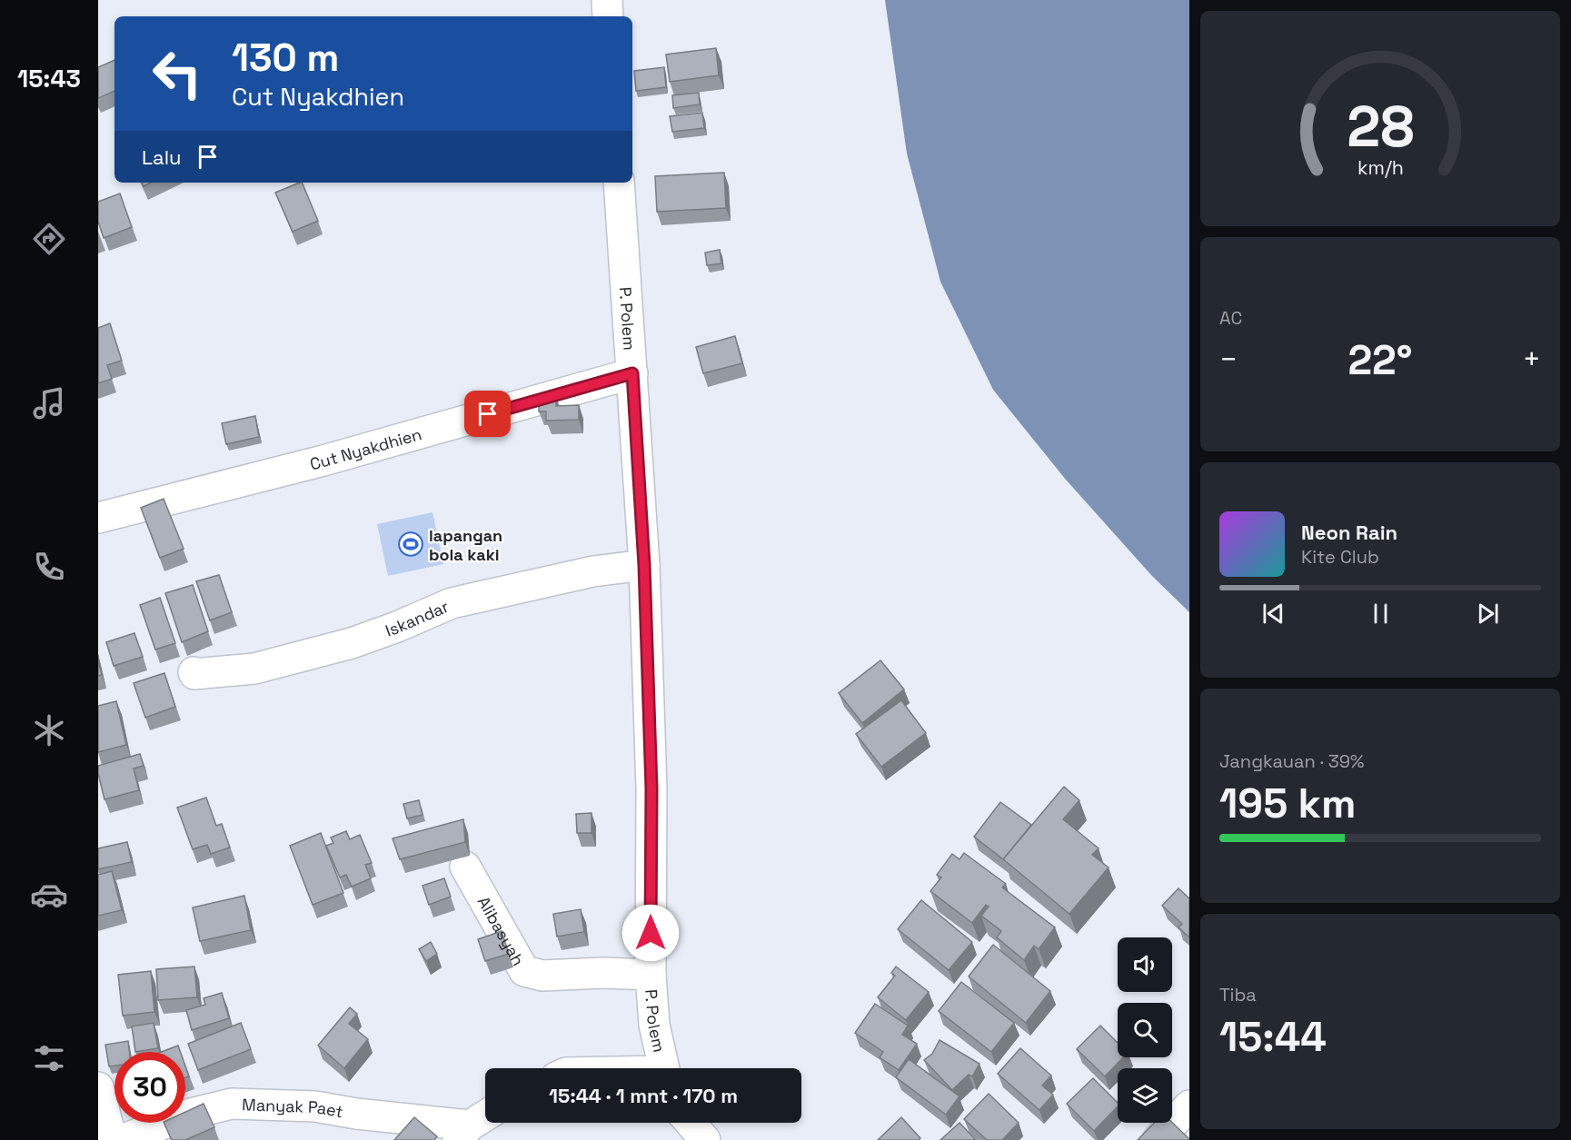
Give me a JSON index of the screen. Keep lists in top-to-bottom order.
{
  "streets": {
    "street": [
      "P. Polem",
      "Cut Nyakdhien",
      "Iskandar",
      "Alibasyah",
      "Manyak Paet"
    ]
  },
  "crossings": [
    ["P. Polem", "Cut Nyakdhien"],
    ["P. Polem", "Iskandar"],
    ["P. Polem", "Alibasyah"]
  ],
  "places": {
    "sports": ["lapangan bola kaki"]
  },
  "page": {
    "tabs": "15:43",
    "turn": ["130 m", "Cut Nyakdhien"],
    "then": "Lalu",
    "tile": [
      "AC",
      ["Jangkauan · 39%", "195 km"],
      ["Tiba", "15:44"]
    ],
    "heat": ["−", "22°", "+"],
    "song": ["Neon Rain", "Kite Club"],
    "limit": "30",
    "trip": "15:44 · 1 mnt · 170 m",
    "gauge": ["28", "km/h"]
  }
}
